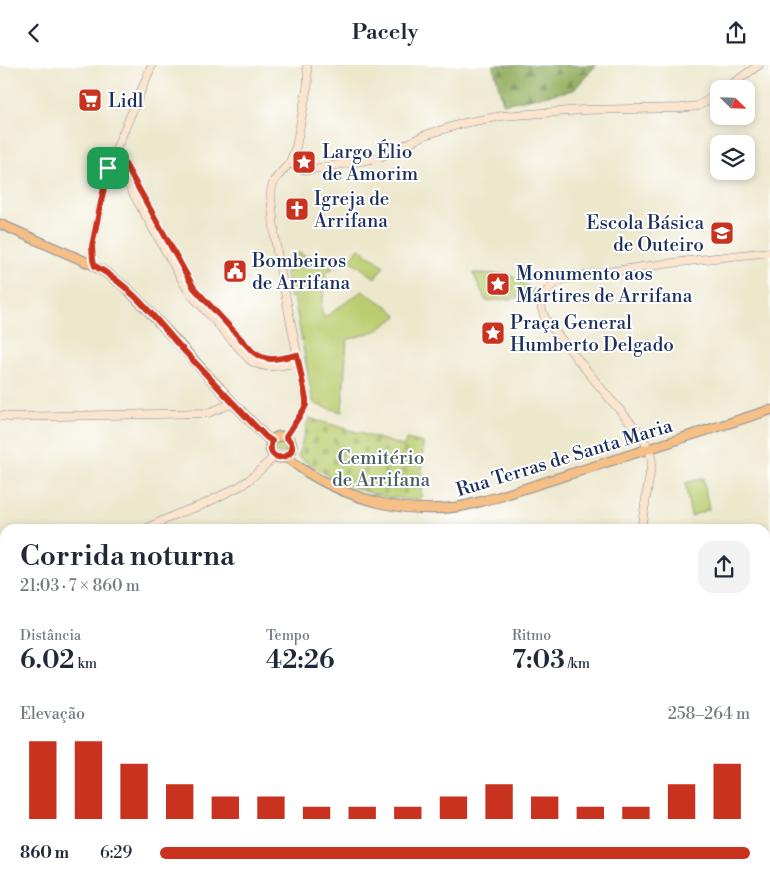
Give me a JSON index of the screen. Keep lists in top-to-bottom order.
{
  "streets": {
    "main road": ["Rua Terras de Santa Maria"]
  },
  "parks": ["Cemitério de Arrifana"],
  "places": {
    "supermarket": ["Lidl"],
    "place": ["Largo Élio de Amorim", "Monumento aos Mártires de Arrifana", "Praça General Humberto Delgado"],
    "church": ["Igreja de Arrifana"],
    "school or university": ["Escola Básica de Outeiro"],
    "public building": ["Bombeiros de Arrifana"]
  },
  "north": "bottom right",
  "page": {
    "header": "Pacely",
    "heading": ["Corrida noturna", "21:03 · 7 × 860 m"],
    "stats": [
      ["Distância", "6.02 km"],
      ["Tempo", "42:26"],
      ["Ritmo", "7:03 /km"]
    ],
    "chart": ["Elevação", "258–264 m"],
    "list": [
      {
        "name": "860 m",
        "note": "6:29"
      }
    ]
  }
}
